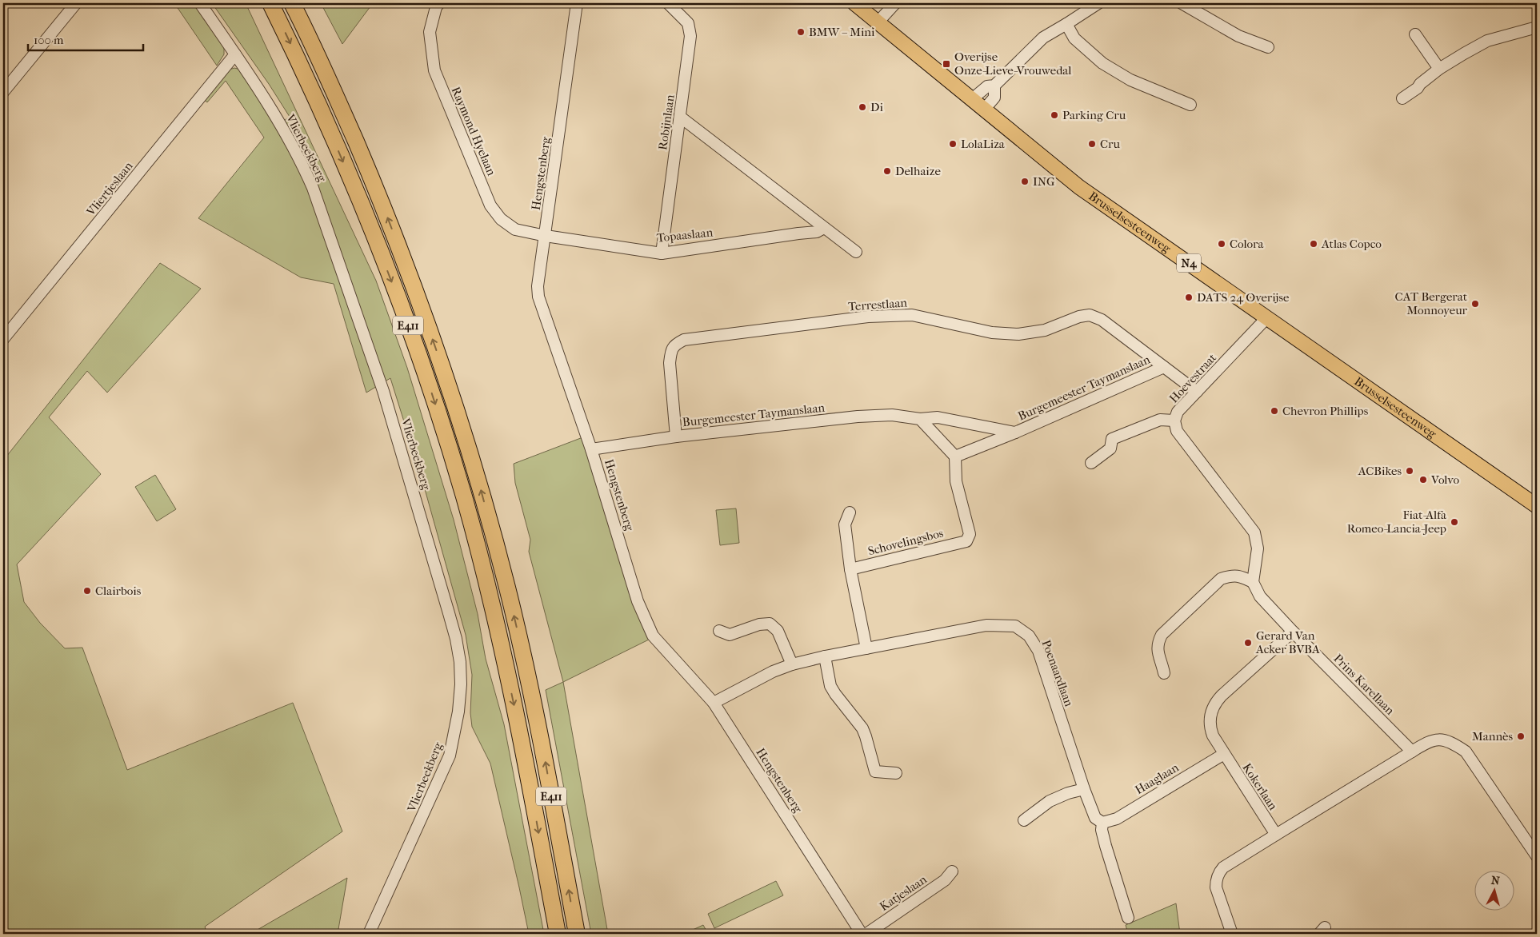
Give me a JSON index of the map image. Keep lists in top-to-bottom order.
{
  "streets": {
    "highway": ["E411"],
    "main road": ["Brusselsesteenweg", "N4"],
    "street": [
      "Robijnlaan",
      "Raymond Hyelaan",
      "Vlierbeekberg",
      "Hengstenberg",
      "Vliertjeslaan",
      "Topaaslaan",
      "Terrestlaan",
      "Hoevestraat",
      "Burgemeester Taymanslaan",
      "Schovelingsbos",
      "Poenaardlaan",
      "Prins Karellaan",
      "Haaglaan",
      "Kokerlaan",
      "Katjeslaan"
    ]
  },
  "crossings": [
    ["Robijnlaan", "Topaaslaan"],
    ["Raymond Hyelaan", "Hengstenberg"],
    ["Raymond Hyelaan", "Topaaslaan"],
    ["Vlierbeekberg", "Vliertjeslaan"],
    ["Hengstenberg", "Topaaslaan"],
    ["Hengstenberg", "Burgemeester Taymanslaan"],
    ["Hengstenberg", "Poenaardlaan"],
    ["Brusselsesteenweg", "Hoevestraat"],
    ["Terrestlaan", "Hoevestraat"],
    ["Terrestlaan", "Burgemeester Taymanslaan"],
    ["Burgemeester Taymanslaan", "Schovelingsbos"],
    ["Poenaardlaan", "Haaglaan"],
    ["Prins Karellaan", "Kokerlaan"],
    ["Haaglaan", "Kokerlaan"]
  ],
  "places": {
    "other": [
      "BMW – Mini",
      "Di",
      "Parking Cru",
      "LolaLiza",
      "Cru",
      "Delhaize",
      "ING",
      "Colora",
      "Atlas Copco",
      "DATS 24 Overijse",
      "CAT Bergerat Monnoyeur",
      "Chevron Phillips",
      "ACBikes",
      "Volvo",
      "Fiat-Alfa Romeo-Lancia-Jeep",
      "Clairbois",
      "Gerard Van Acker BVBA",
      "Mannès"
    ],
    "transit": ["Overijse Onze-Lieve-Vrouwedal"]
  },
  "scale_bar": "100 m",
  "north": "top"
}
